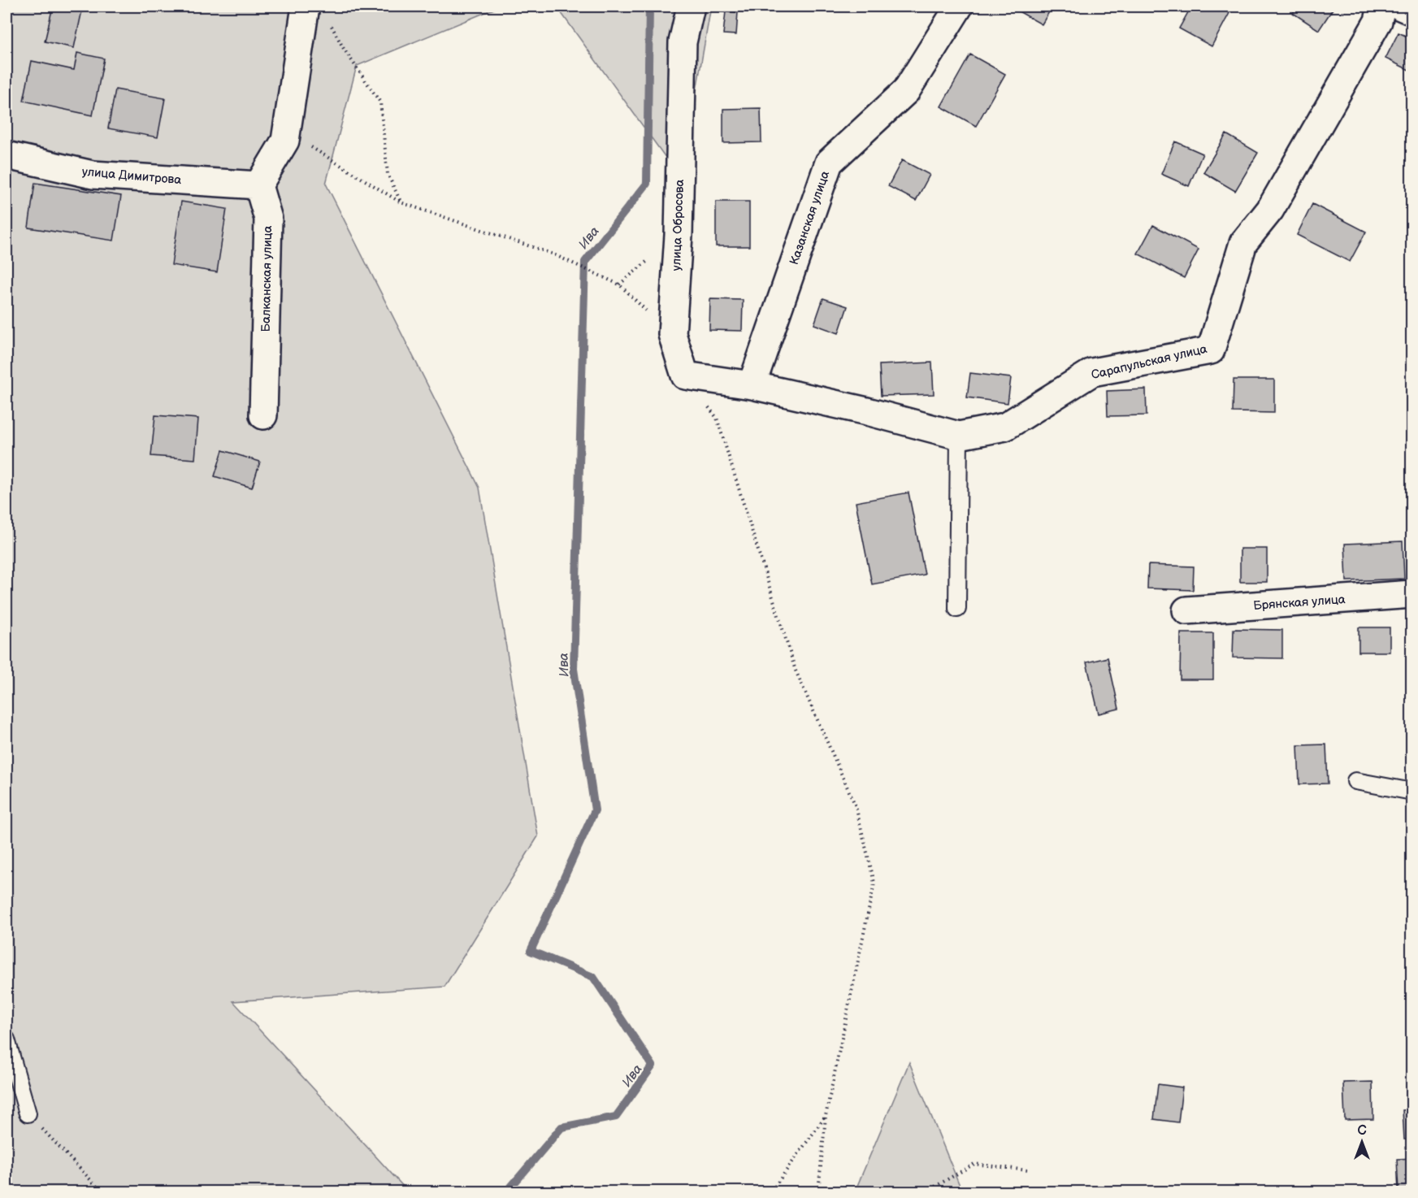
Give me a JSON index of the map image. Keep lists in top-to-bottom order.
{
  "streets": {
    "street": [
      "улица Димитрова",
      "Казанская улица",
      "улица Обросова",
      "Балканская улица",
      "Сарапульская улица",
      "Брянская улица"
    ]
  },
  "crossings": [
    ["улица Димитрова", "Балканская улица"],
    ["Казанская улица", "Сарапульская улица"]
  ],
  "water": ["Ива"],
  "north": "top"
}
